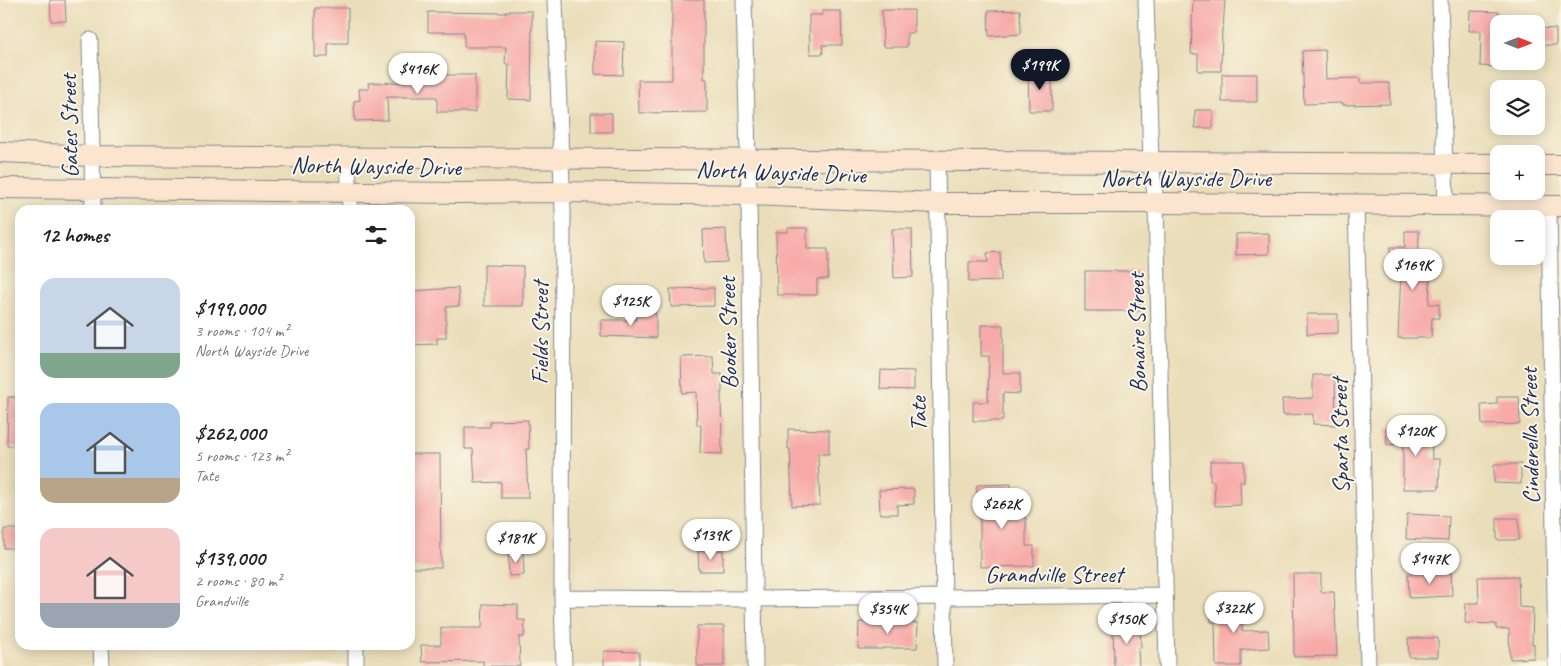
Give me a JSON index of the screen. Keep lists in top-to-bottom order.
{
  "streets": {
    "main road": ["North Wayside Drive"],
    "street": [
      "Gates Street",
      "Fields Street",
      "Booker Street",
      "Bonaire Street",
      "Tate",
      "Sparta Street",
      "Cinderella Street",
      "Grandville Street"
    ]
  },
  "crossings": [
    ["Gates Street", "North Wayside Drive"],
    ["North Wayside Drive", "Fields Street"],
    ["North Wayside Drive", "Booker Street"],
    ["North Wayside Drive", "Bonaire Street"],
    ["North Wayside Drive", "Tate"],
    ["North Wayside Drive", "Sparta Street"],
    ["North Wayside Drive", "Cinderella Street"],
    ["Fields Street", "Grandville Street"],
    ["Booker Street", "Grandville Street"],
    ["Bonaire Street", "Grandville Street"],
    ["Tate", "Grandville Street"]
  ],
  "north": "right",
  "page": {
    "map_buttons": ["+", "−"],
    "price": [
      "$199K",
      "$416K",
      "$169K",
      "$125K",
      "$120K",
      "$262K",
      "$139K",
      "$181K",
      "$147K",
      "$322K",
      "$354K",
      "$150K"
    ],
    "heading": "12 homes",
    "list": [
      {
        "name": "$199,000",
        "note": "3 rooms · 104 m² · North Wayside Drive"
      },
      {
        "name": "$262,000",
        "note": "5 rooms · 123 m² · Tate"
      },
      {
        "name": "$139,000",
        "note": "2 rooms · 80 m² · Grandville"
      }
    ]
  }
}
